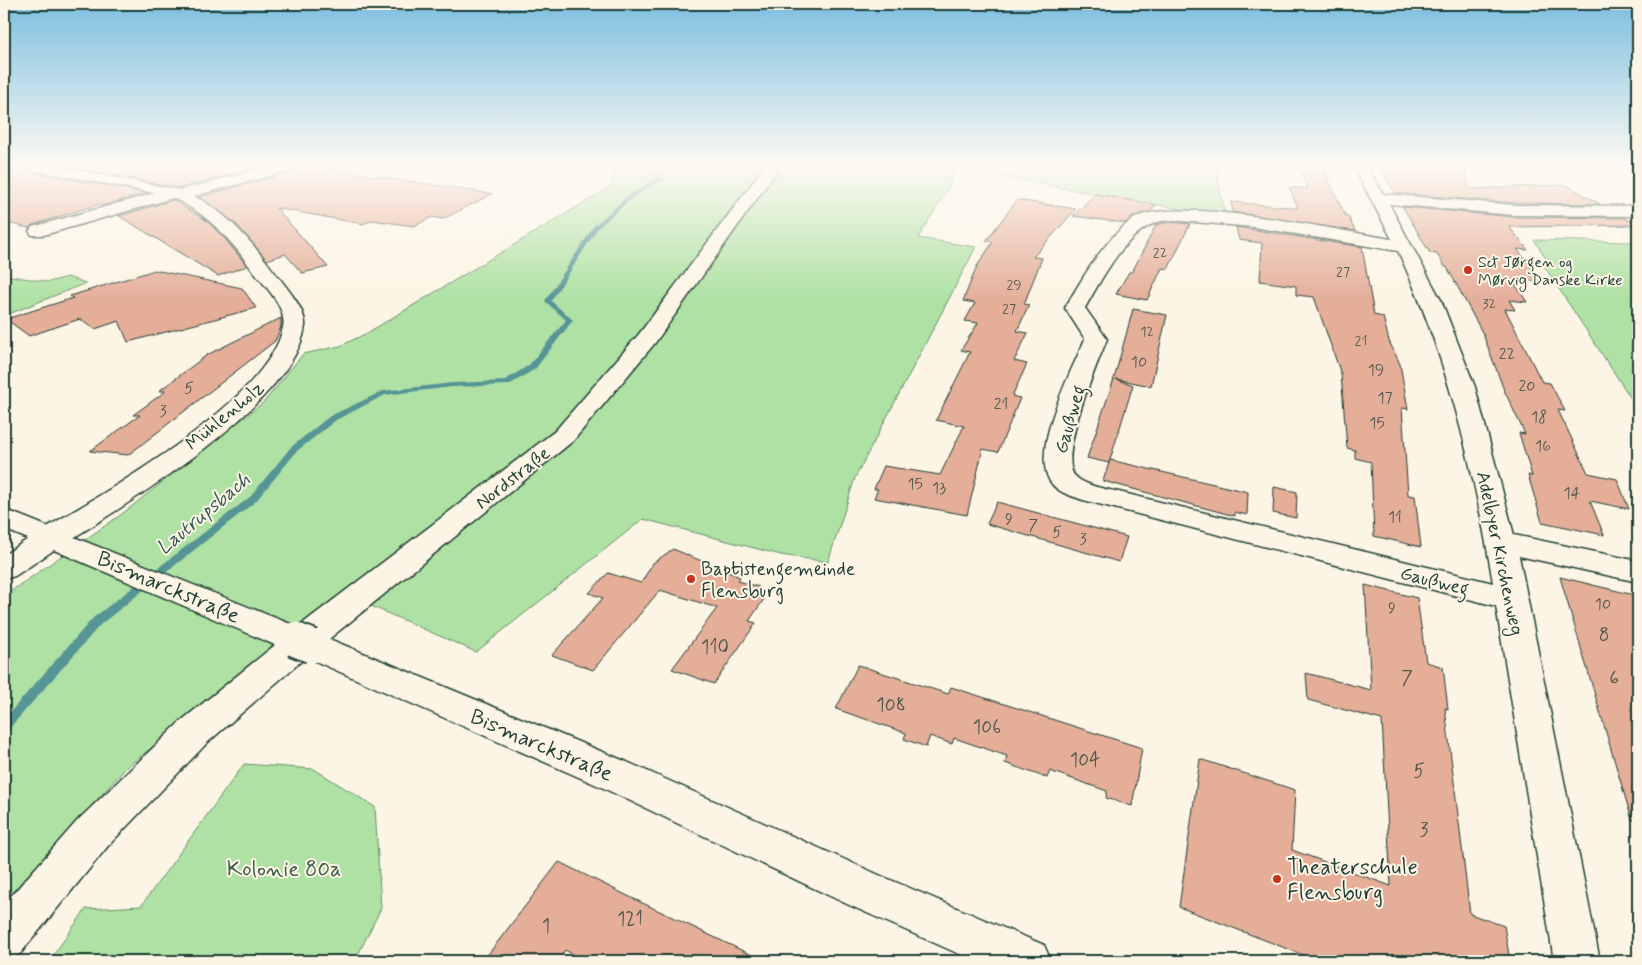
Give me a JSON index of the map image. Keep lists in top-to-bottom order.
{
  "streets": {
    "street": [
      "Mühlenholz",
      "Gaußweg",
      "Nordstraße",
      "Adelbyer Kirchenweg",
      "Bismarckstraße"
    ]
  },
  "crossings": [
    ["Mühlenholz", "Bismarckstraße"],
    ["Gaußweg", "Adelbyer Kirchenweg"]
  ],
  "water": ["Lautrupsbach"],
  "parks": ["Kolonie 80a"],
  "places": ["Sct Jørgen og Mørvig Danske Kirke", "Baptistengemeinde Flensburg", "Theaterschule Flensburg"],
  "house_numbers": [
    "22",
    "27",
    "29",
    "32",
    "27",
    "12",
    "21",
    "22",
    "10",
    "19",
    "20",
    "5",
    "17",
    "21",
    "3",
    "18",
    "15",
    "16",
    "15",
    "13",
    "14",
    "11",
    "9",
    "7",
    "5",
    "3",
    "10",
    "9",
    "8",
    "110",
    "7",
    "6",
    "108",
    "106",
    "104",
    "5",
    "3",
    "121",
    "1"
  ]
}
